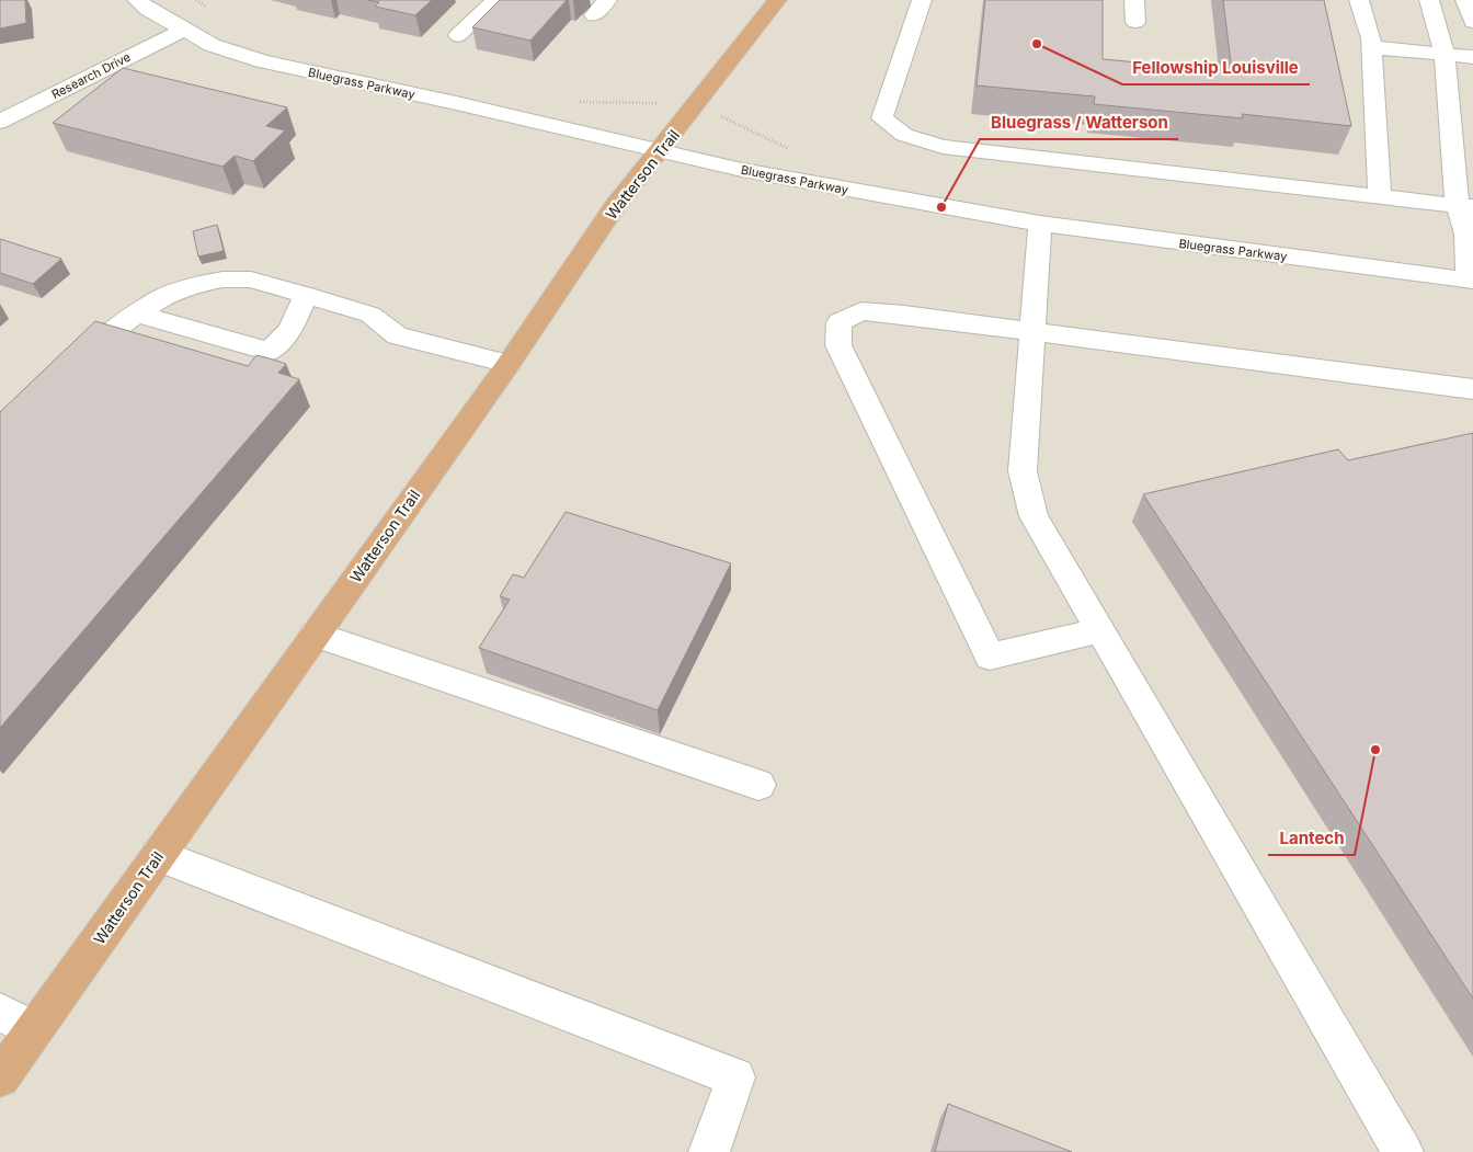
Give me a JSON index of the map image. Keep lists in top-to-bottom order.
{
  "streets": {
    "main road": ["Watterson Trail"],
    "street": ["Research Drive", "Bluegrass Parkway"]
  },
  "crossings": [
    ["Research Drive", "Bluegrass Parkway"],
    ["Bluegrass Parkway", "Watterson Trail"]
  ],
  "places": ["Fellowship Louisville", "Bluegrass / Watterson", "Lantech"]
}
